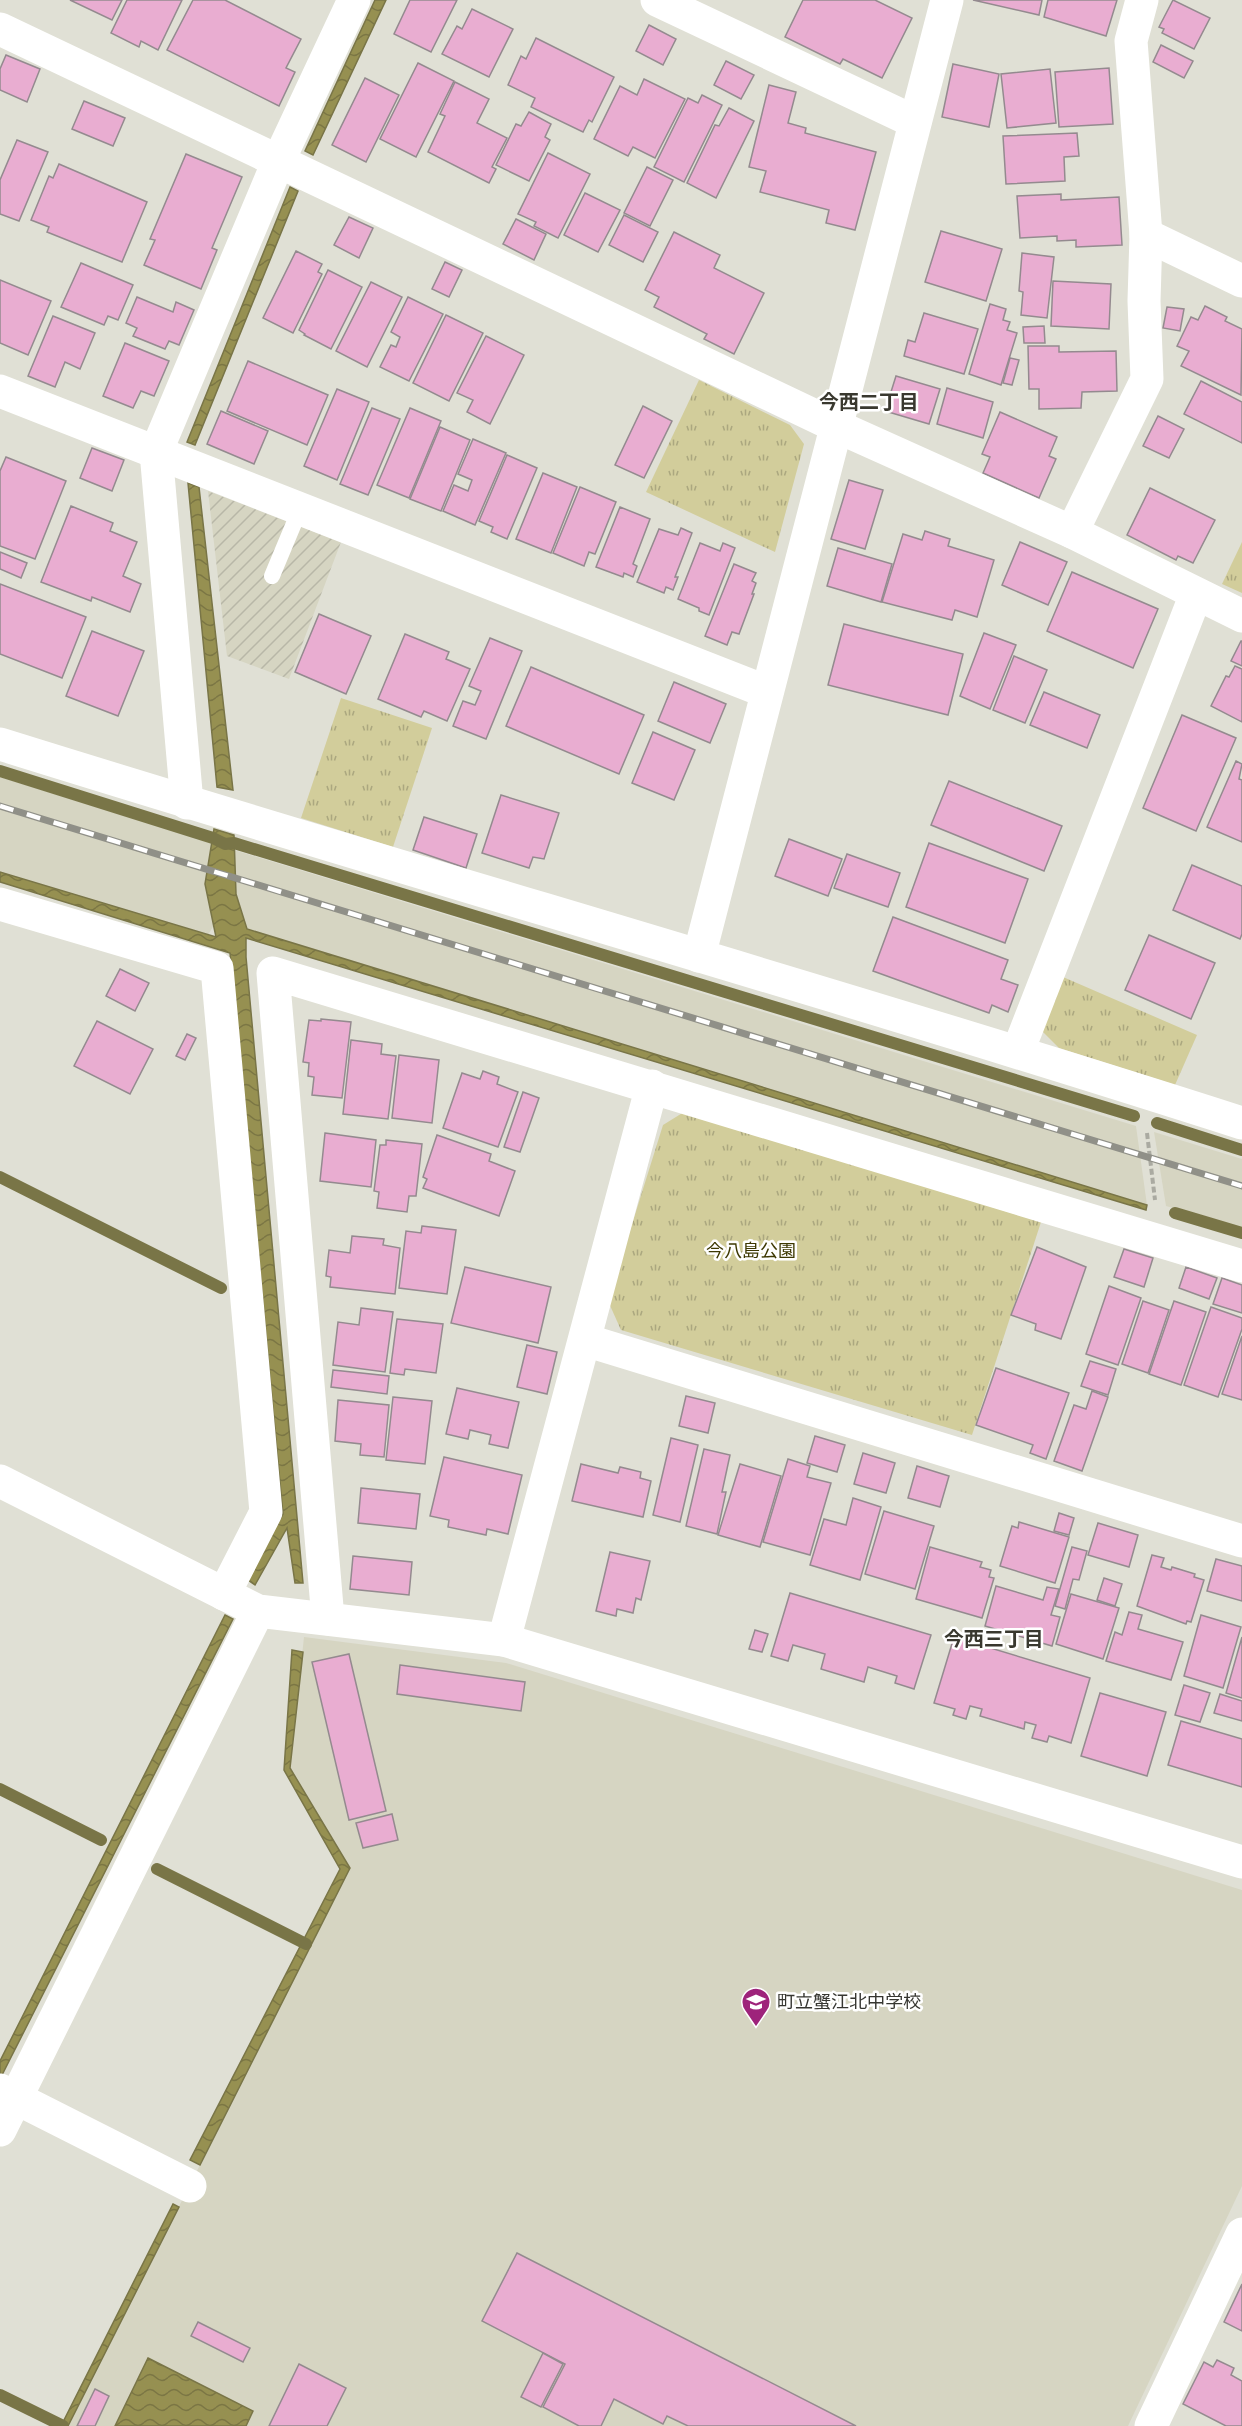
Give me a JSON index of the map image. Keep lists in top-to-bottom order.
{
  "districts": ["今西二丁目", "今西三丁目"],
  "parks": ["今八島公園"],
  "places": {
    "school or university": ["町立蟹江北中学校"]
  }
}
